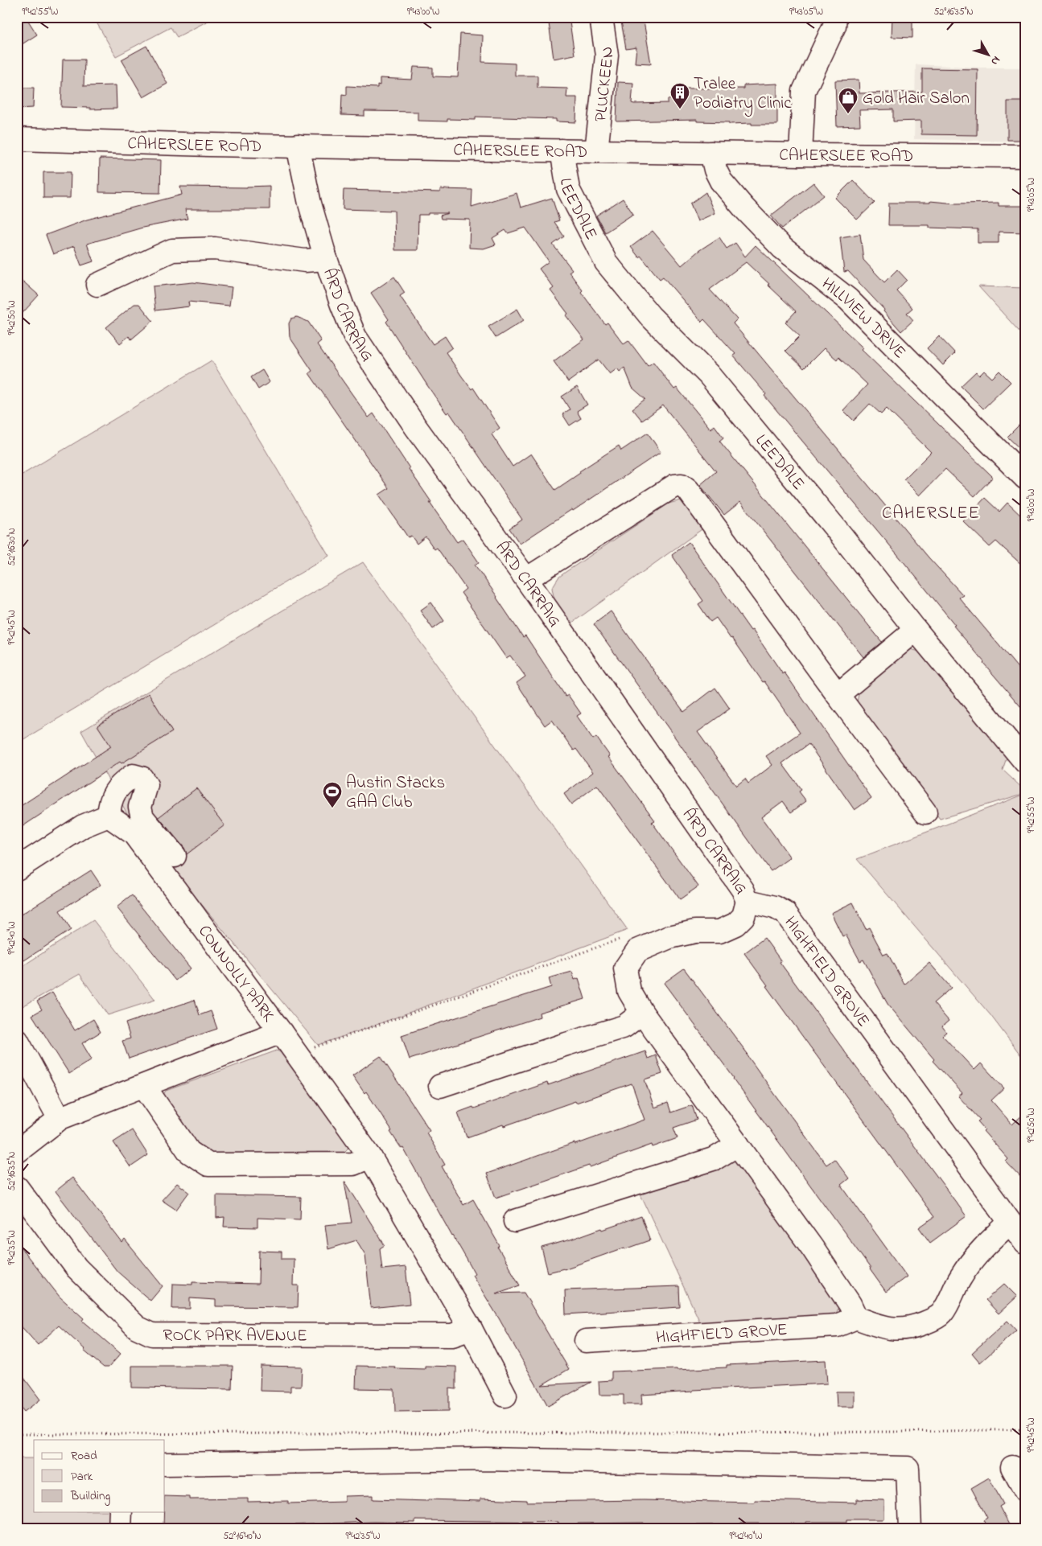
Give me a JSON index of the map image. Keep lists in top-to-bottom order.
{
  "streets": {
    "street": [
      "PLUCKEEN",
      "CAHERSLEE ROAD",
      "LEEDALE",
      "ÁRD CARRAIG",
      "HILLVIEW DRIVE",
      "HIGHFIELD GROVE",
      "CONNOLLY PARK",
      "ROCK PARK AVENUE"
    ]
  },
  "crossings": [
    ["PLUCKEEN", "CAHERSLEE ROAD"],
    ["CAHERSLEE ROAD", "LEEDALE"],
    ["CAHERSLEE ROAD", "ÁRD CARRAIG"],
    ["CAHERSLEE ROAD", "HILLVIEW DRIVE"],
    ["ÁRD CARRAIG", "HIGHFIELD GROVE"]
  ],
  "districts": ["CAHERSLEE"],
  "places": {
    "building": ["Tralee Podiatry Clinic"],
    "shop": ["Gold Hair Salon"],
    "sports": ["Austin Stacks GAA Club"]
  },
  "legend": ["Road", "Park", "Building"],
  "north": "bottom right",
  "coordinates": [
    "9°42'55\"W",
    "9°43'00\"W",
    "9°43'05\"W",
    "52°16'35\"N",
    "9°42'50\"W",
    "52°16'30\"N",
    "9°42'45\"W",
    "9°42'40\"W",
    "9°42'35\"W",
    "52°16'40\"N"
  ]
}
